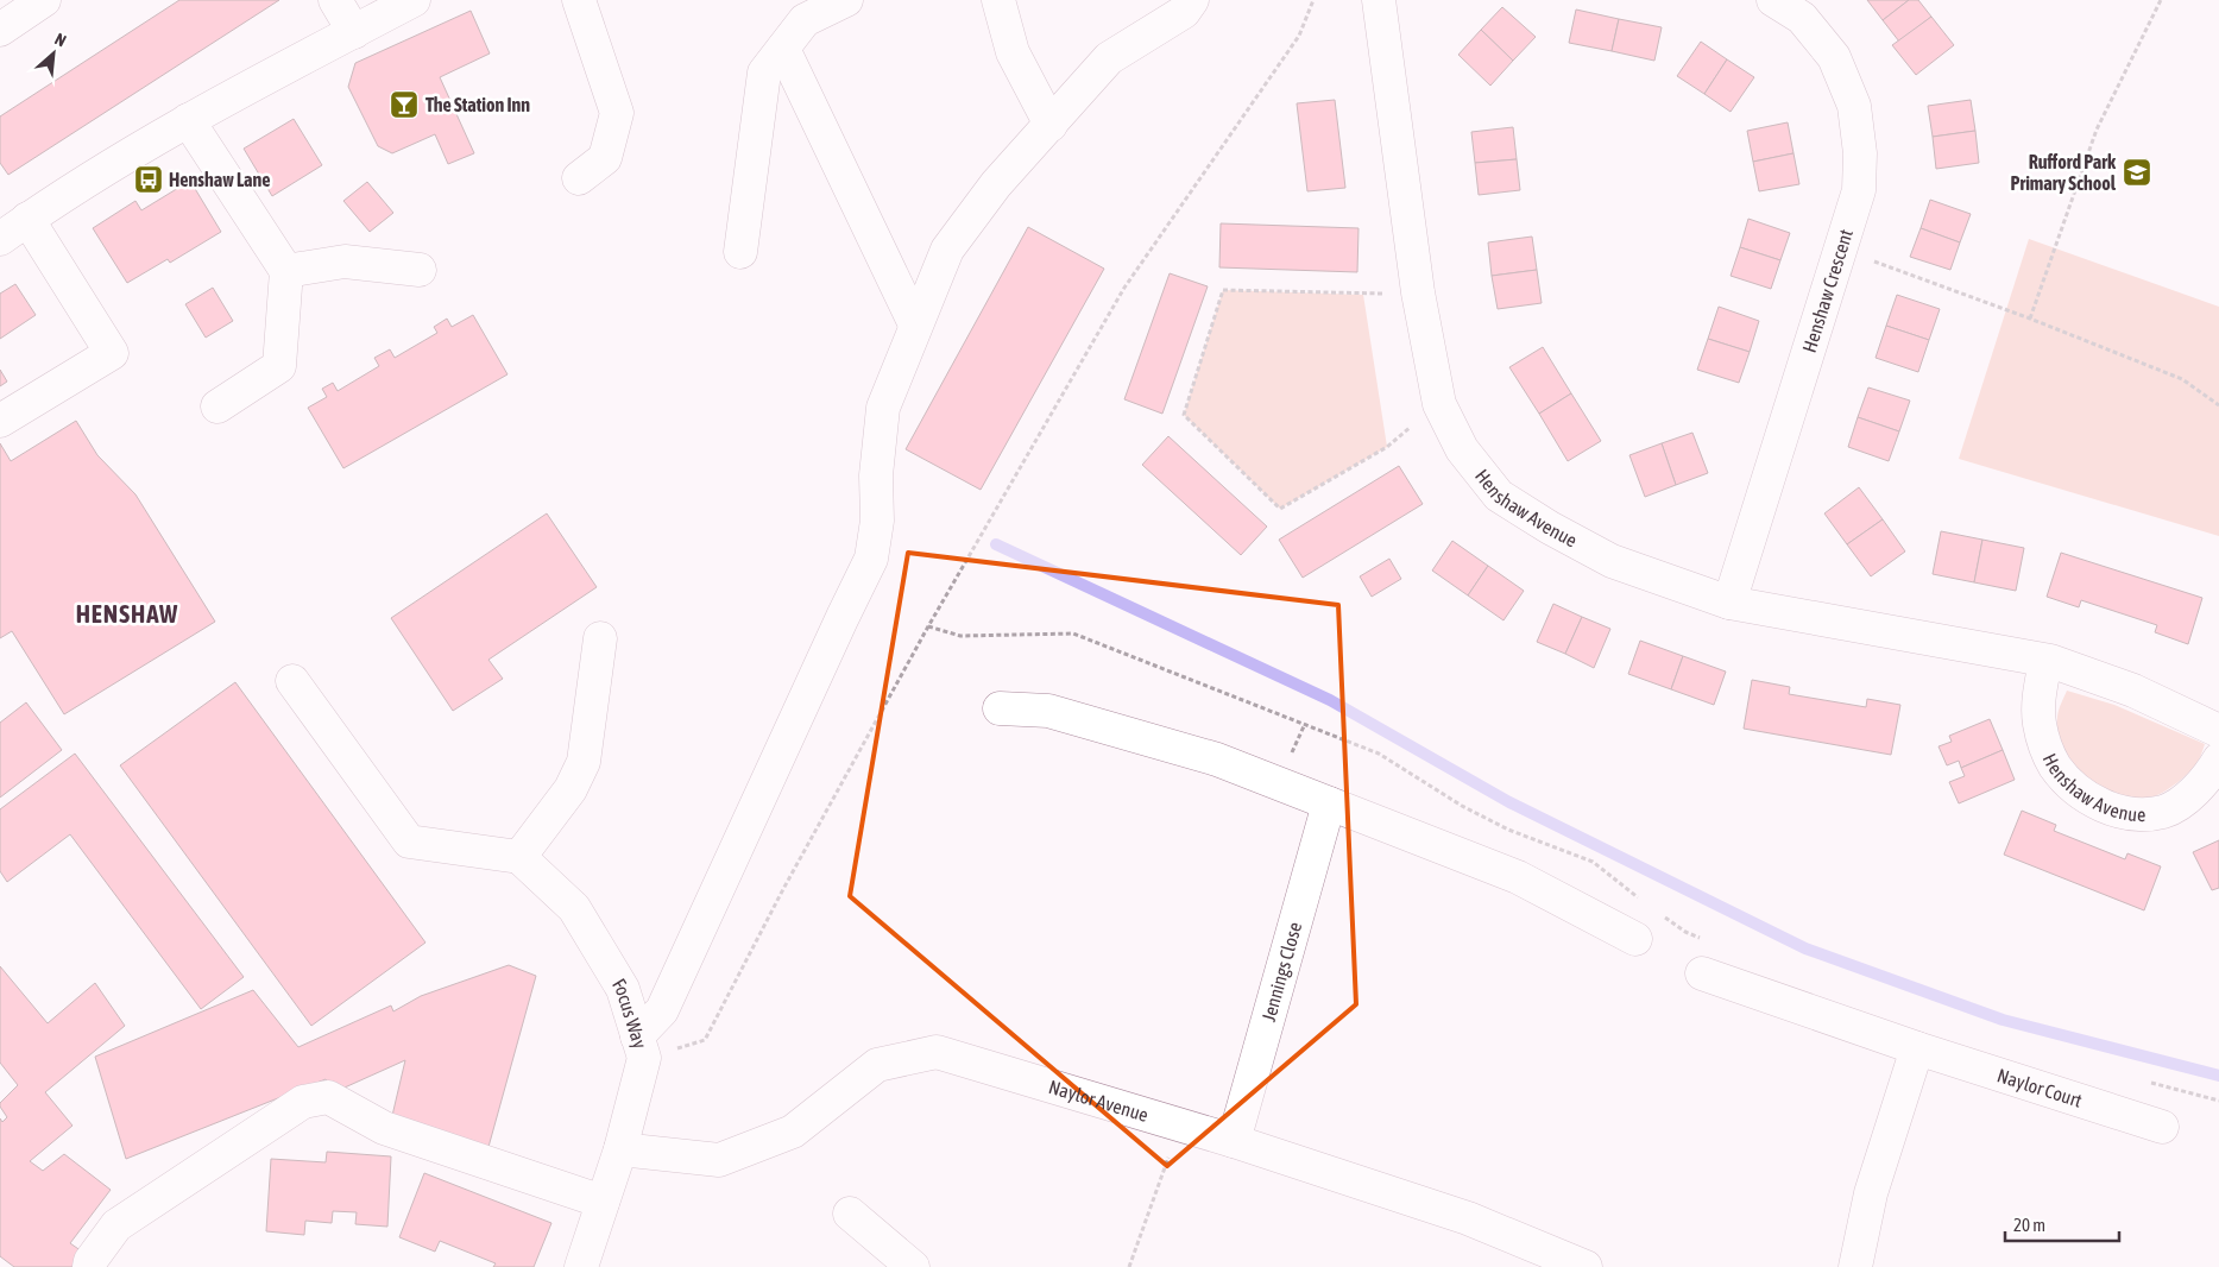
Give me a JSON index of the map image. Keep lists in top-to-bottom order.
{
  "streets": {
    "street": [
      "Henshaw Crescent",
      "Henshaw Avenue",
      "Jennings Close",
      "Focus Way",
      "Naylor Court",
      "Naylor Avenue"
    ]
  },
  "crossings": [
    ["Henshaw Crescent", "Henshaw Avenue"],
    ["Jennings Close", "Naylor Avenue"],
    ["Focus Way", "Naylor Avenue"]
  ],
  "districts": ["HENSHAW"],
  "places": {
    "bar": ["The Station Inn"],
    "school or university": ["Rufford Park Primary School"],
    "bus stop": ["Henshaw Lane"]
  },
  "scale_bar": "20 m",
  "north": "top right"
}
